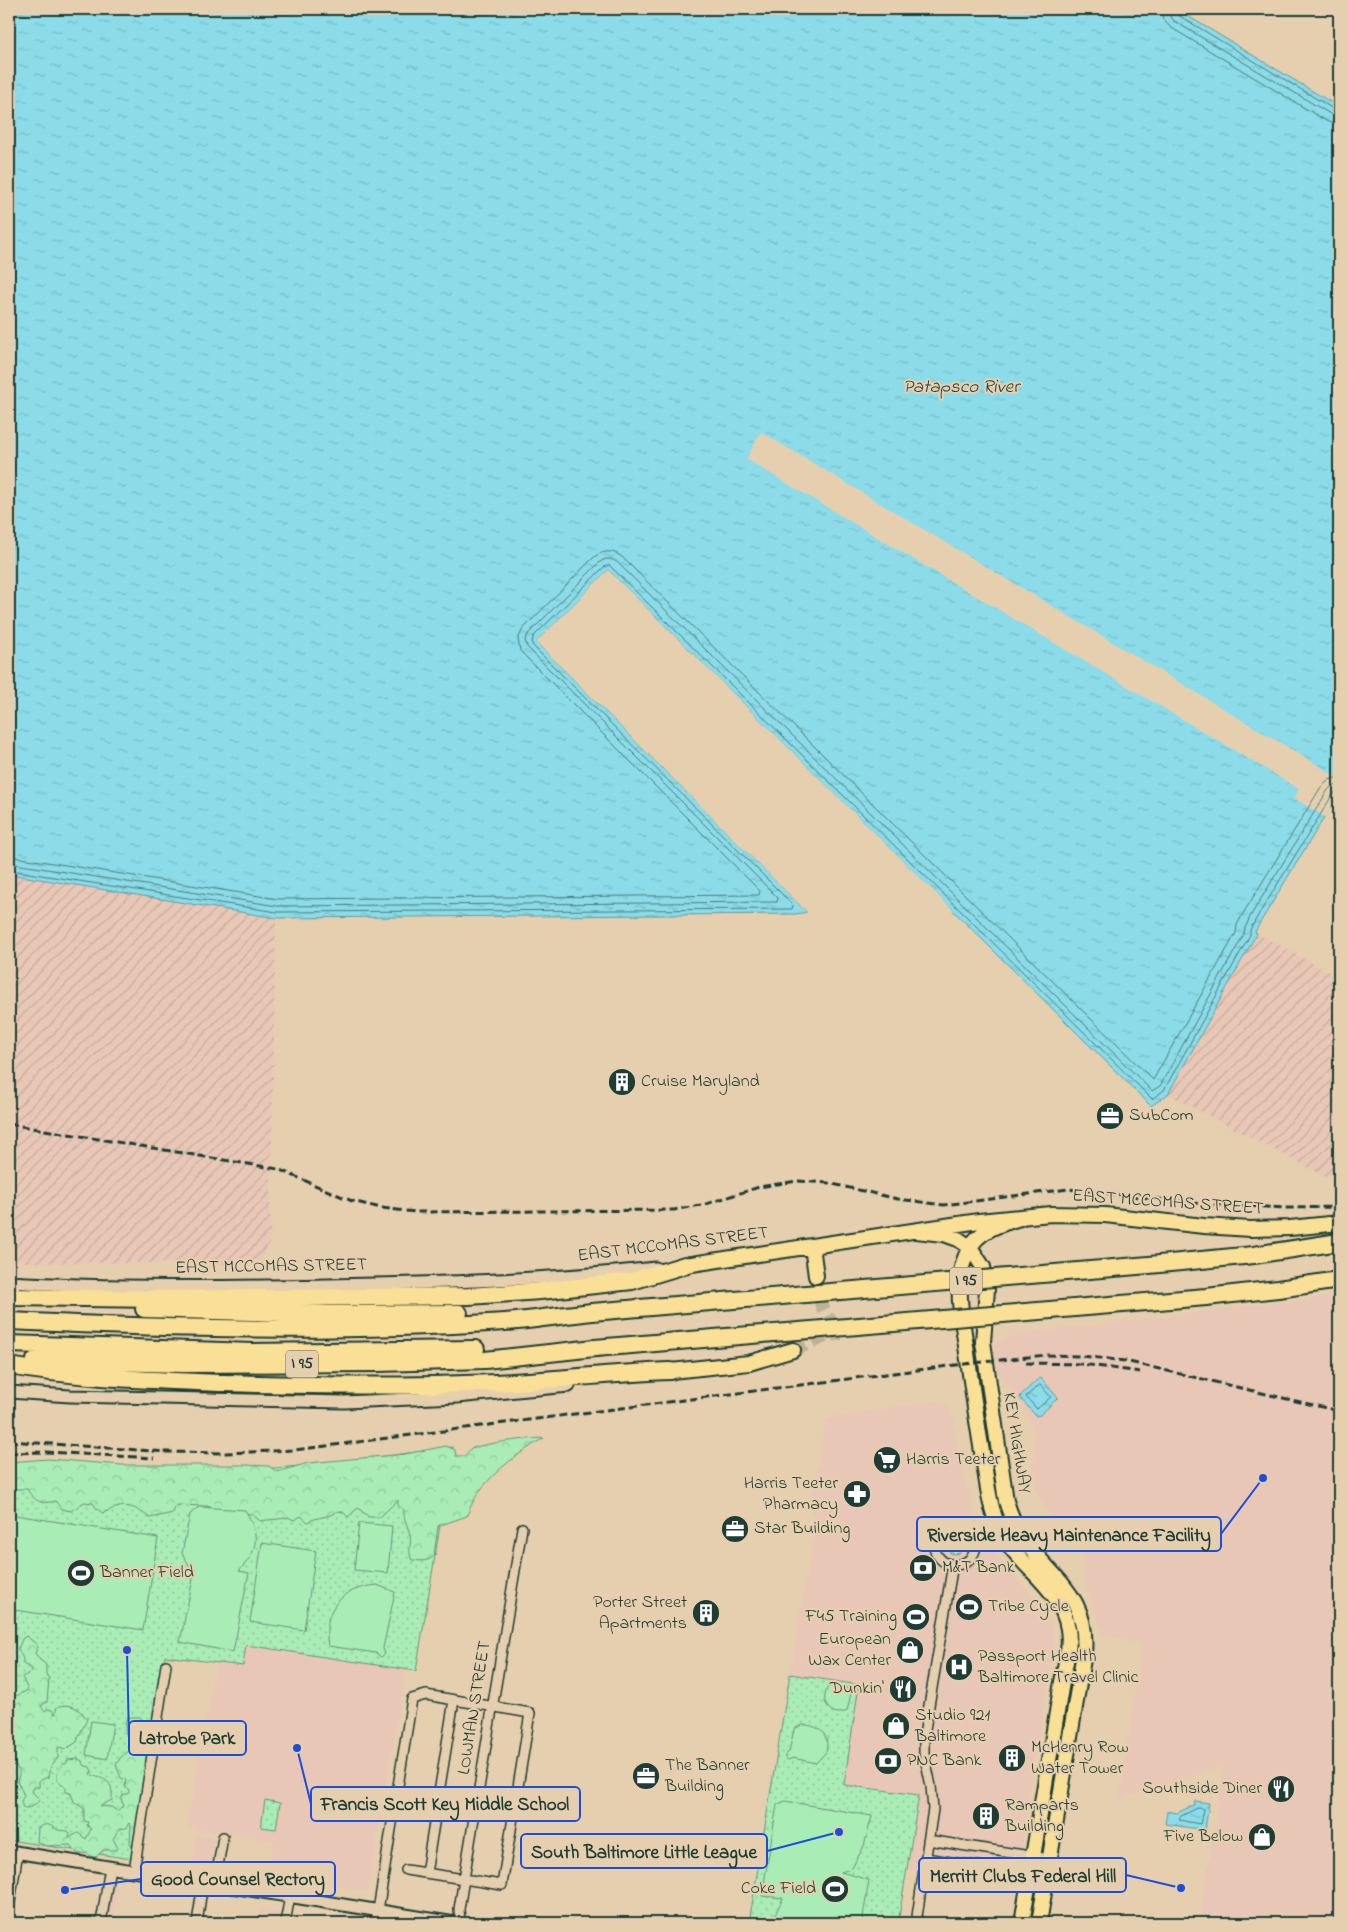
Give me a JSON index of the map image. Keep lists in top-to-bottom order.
{
  "streets": {
    "highway": ["I 95"],
    "main road": ["EAST MCCOMAS STREET", "KEY HIGHWAY"],
    "street": ["LOWMAN STREET"]
  },
  "crossings": [
    ["EAST MCCOMAS STREET", "KEY HIGHWAY"]
  ],
  "water": ["Patapsco River"],
  "places": {
    "building": [
      "Cruise Maryland",
      "Porter Street Apartments",
      "McHenry Row Water Tower",
      "Ramparts Building"
    ],
    "office": ["SubCom", "Star Building", "The Banner Building"],
    "supermarket": ["Harris Teeter"],
    "other": [
      "Riverside Heavy Maintenance Facility",
      "Latrobe Park",
      "Francis Scott Key Middle School",
      "South Baltimore Little League",
      "Merritt Clubs Federal Hill",
      "Good Counsel Rectory"
    ],
    "pharmacy": ["Harris Teeter Pharmacy"],
    "bank": ["M&T Bank", "PNC Bank"],
    "sports": [
      "Banner Field",
      "Tribe Cycle",
      "F45 Training",
      "Coke Field"
    ],
    "shop": ["European Wax Center", "Studio 921 Baltimore", "Five Below"],
    "hospital": ["Passport Health Baltimore Travel Clinic"],
    "restaurant": ["Dunkin'", "Southside Diner"]
  }
}
